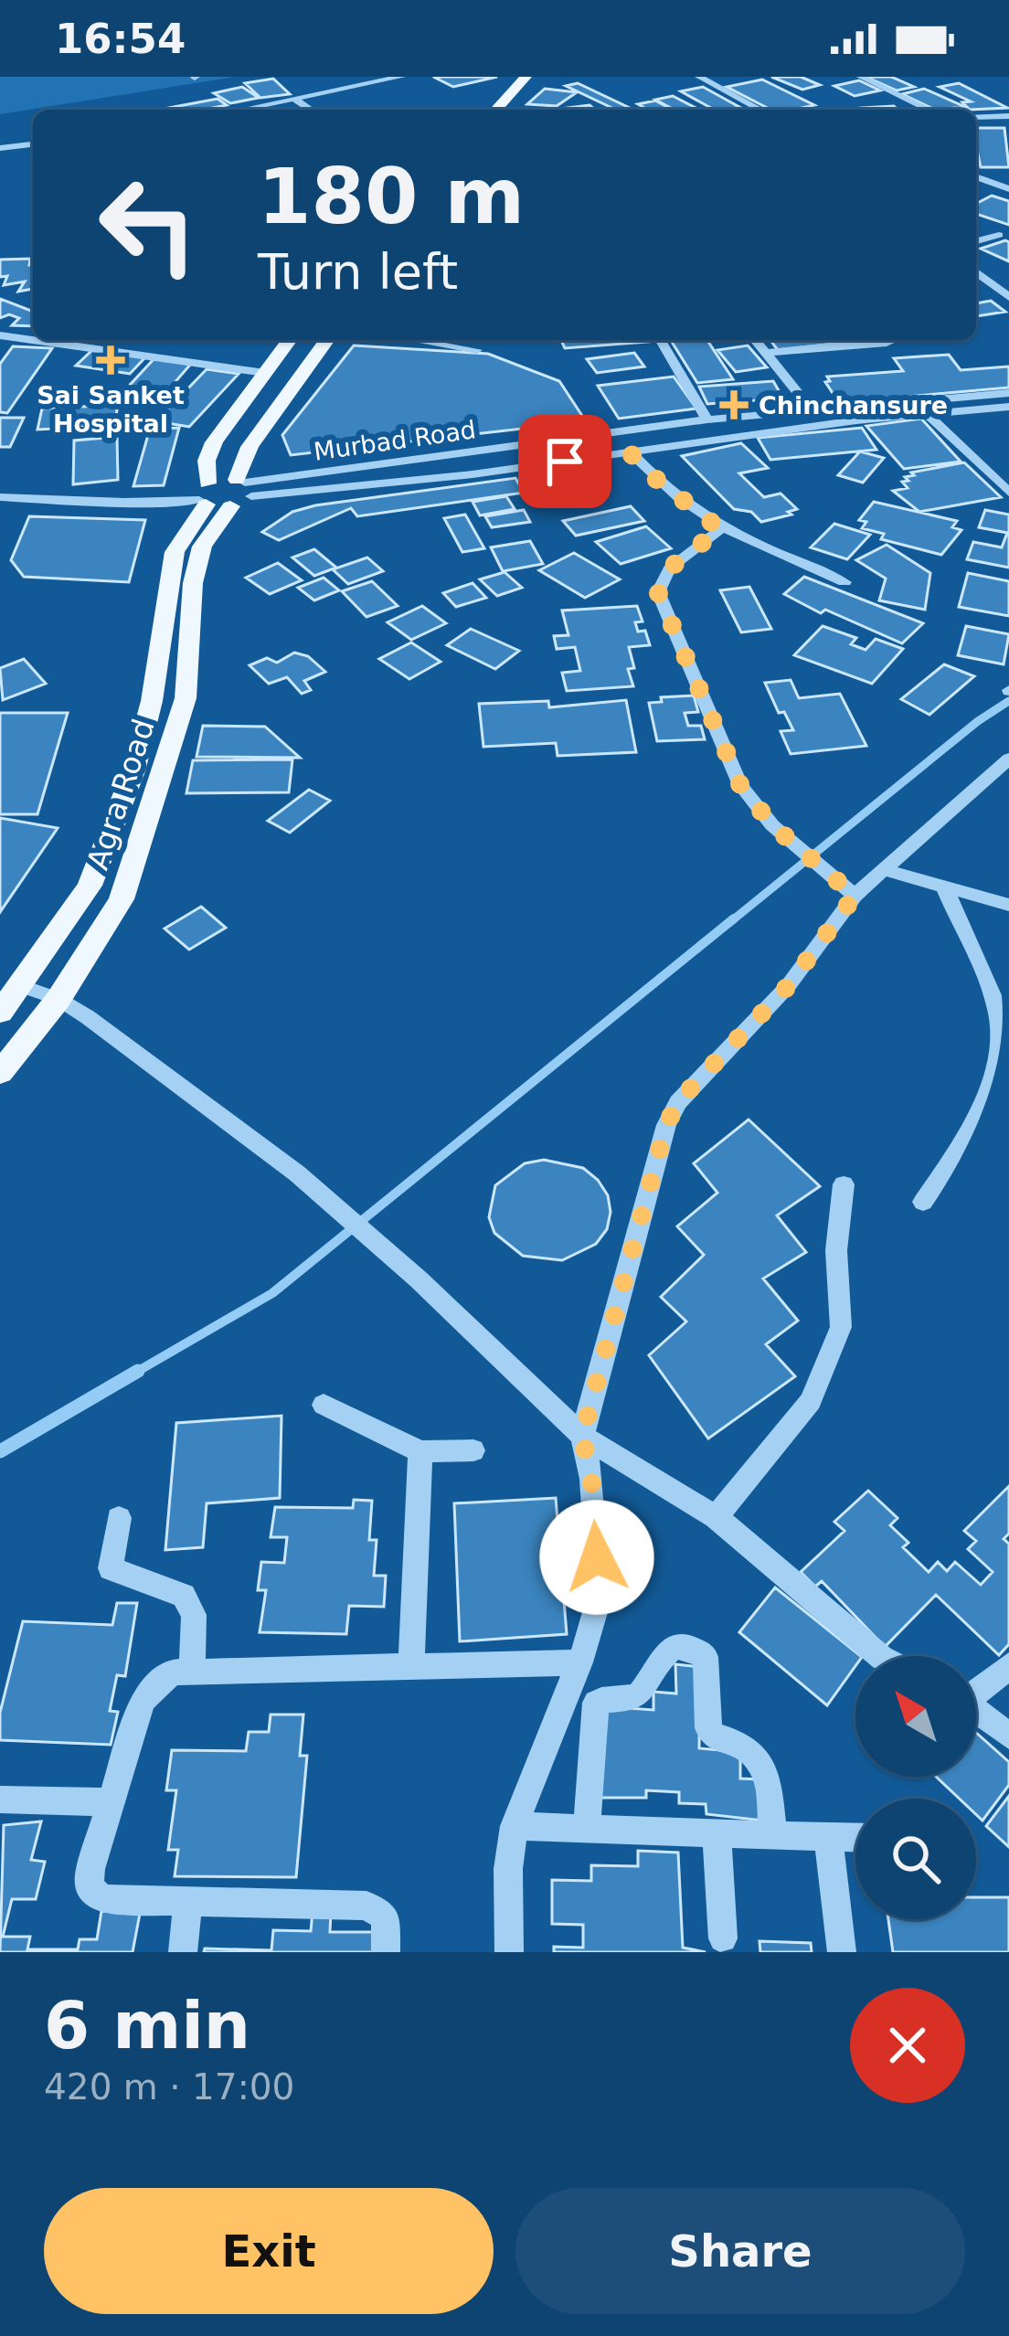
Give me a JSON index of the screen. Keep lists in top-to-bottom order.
{
  "streets": {
    "main road": ["Agra Road"],
    "street": ["Murbad Road"]
  },
  "crossings": [
    ["Murbad Road", "Agra Road"]
  ],
  "places": {
    "health": ["Sai Sanket Hospital", "Chinchansure"]
  },
  "north": "top left",
  "page": {
    "status": "16:54",
    "turn": ["180 m", "Turn left"],
    "heading": ["6 min", "420 m · 17:00"],
    "buttons": ["Exit", "Share"]
  }
}
